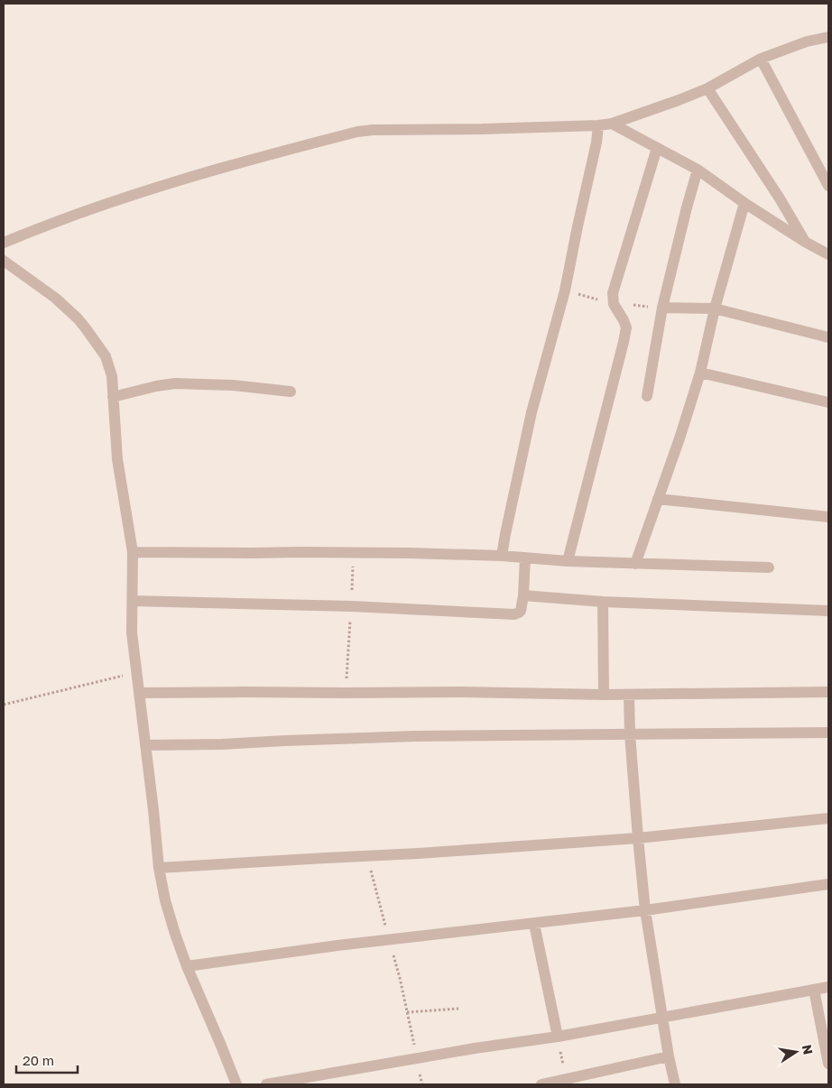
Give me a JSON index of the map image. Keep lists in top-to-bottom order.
{
  "scale_bar": "20 m",
  "north": "right"
}
